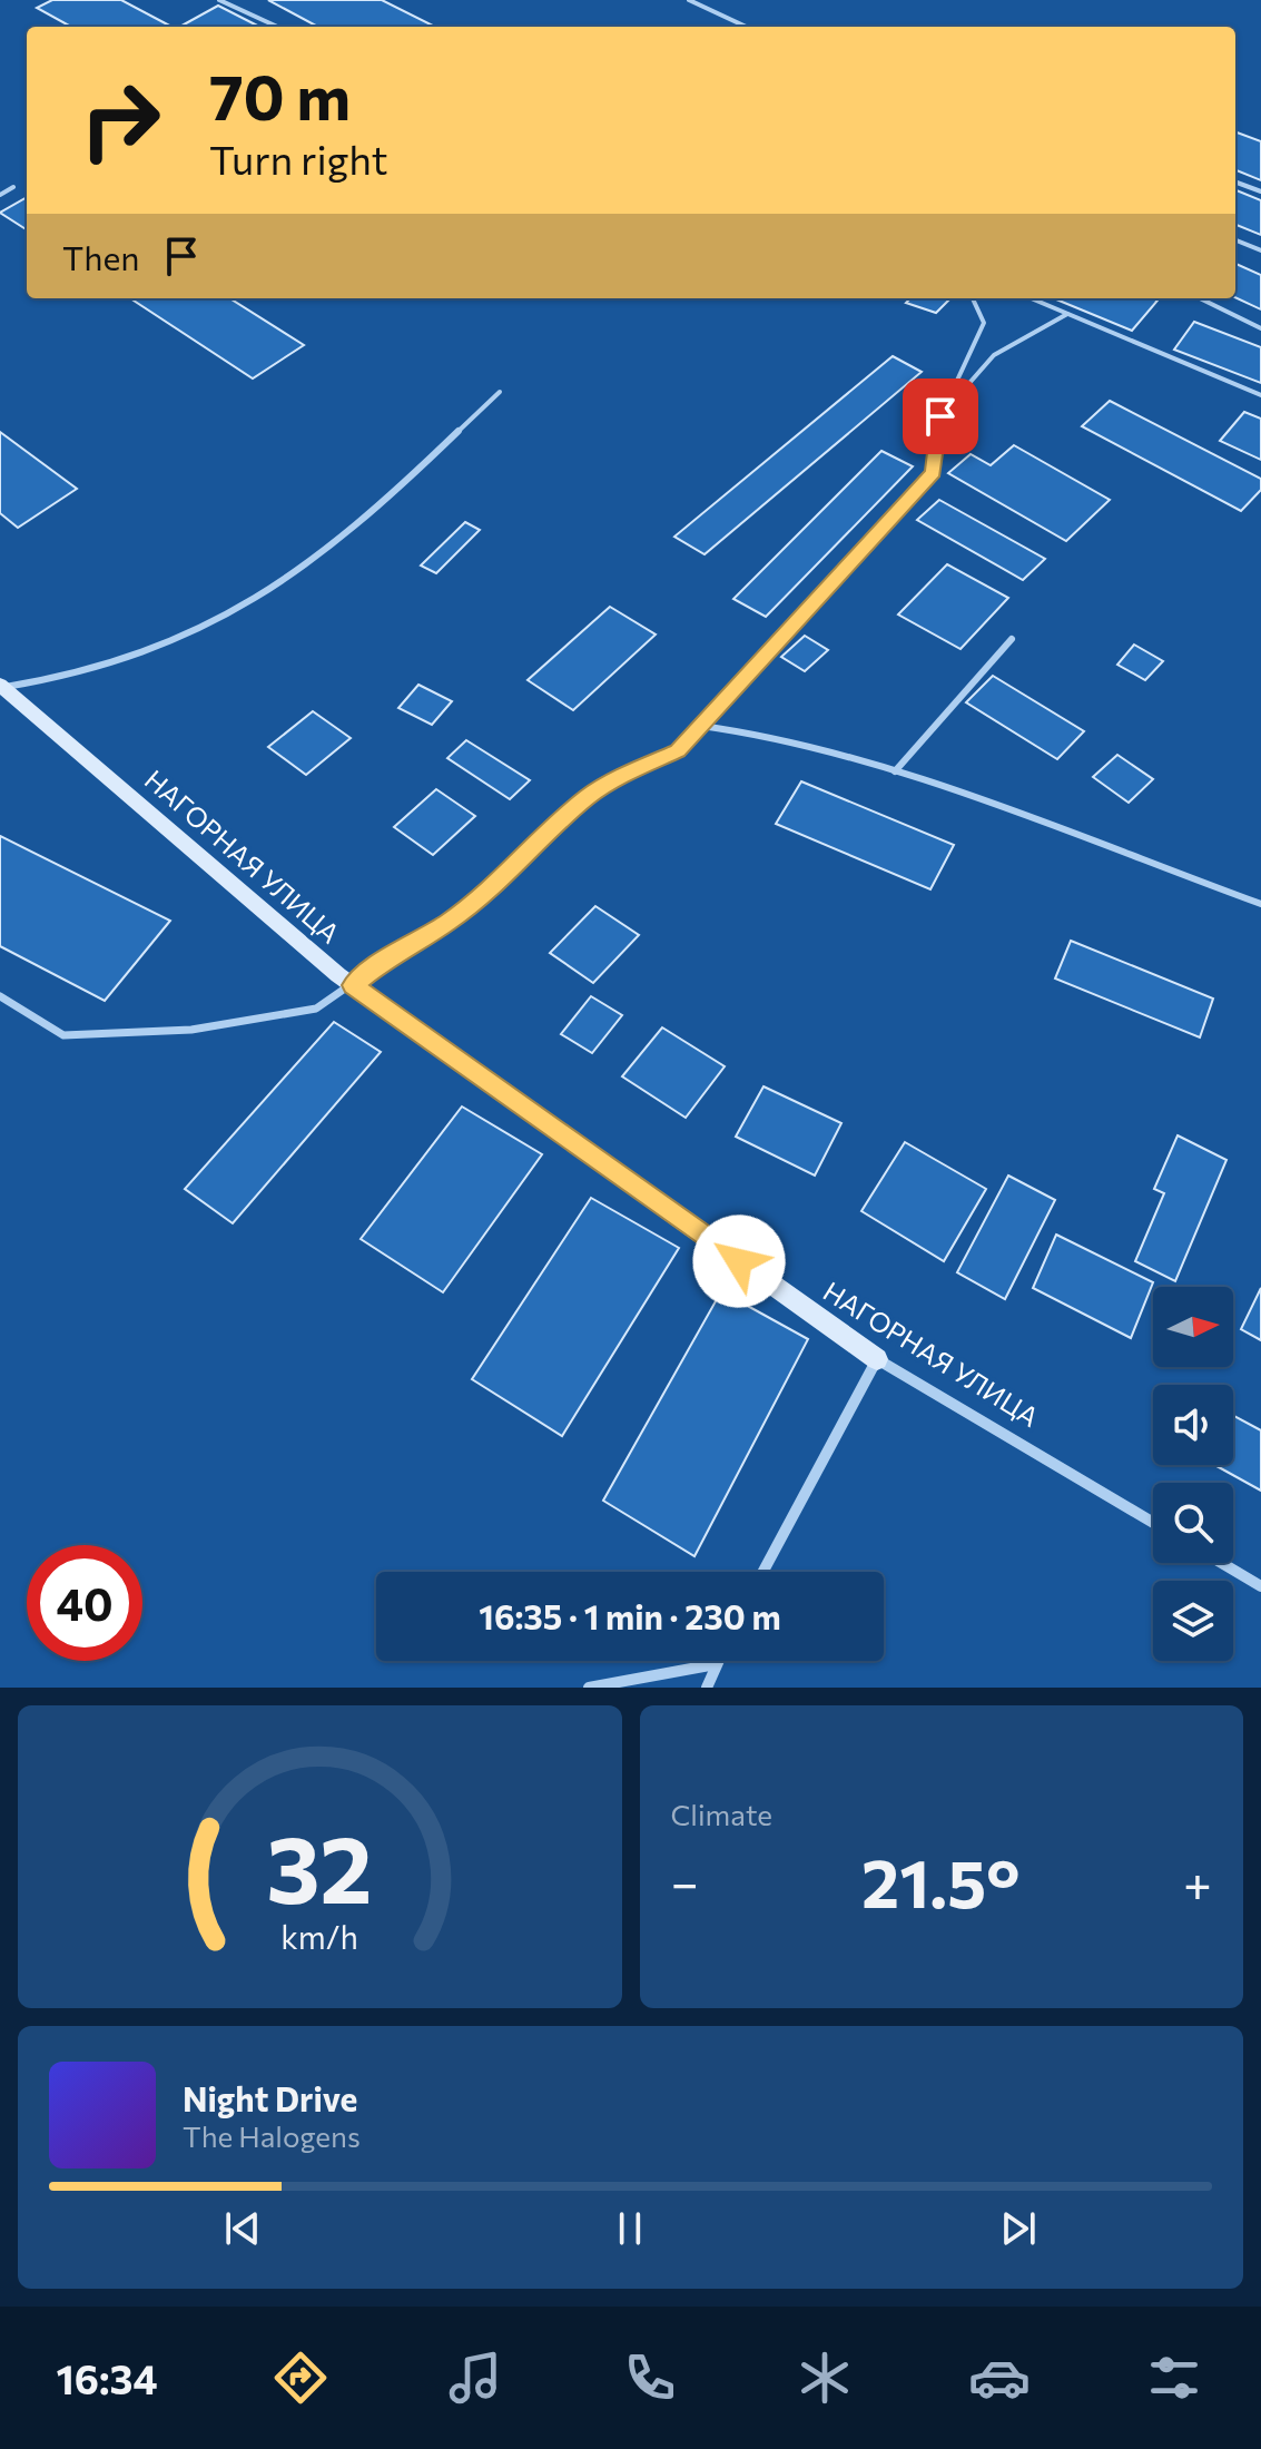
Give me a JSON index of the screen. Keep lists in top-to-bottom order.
{
  "streets": {
    "street": ["НАГОРНАЯ УЛИЦА"]
  },
  "north": "right",
  "page": {
    "turn": ["70 m", "Turn right"],
    "then": "Then",
    "limit": "40",
    "trip": "16:35 · 1 min · 230 m",
    "tile": "Climate",
    "heat": ["−", "21.5°", "+"],
    "song": ["Night Drive", "The Halogens"],
    "tabs": "16:34",
    "gauge": ["32", "km/h"]
  }
}
